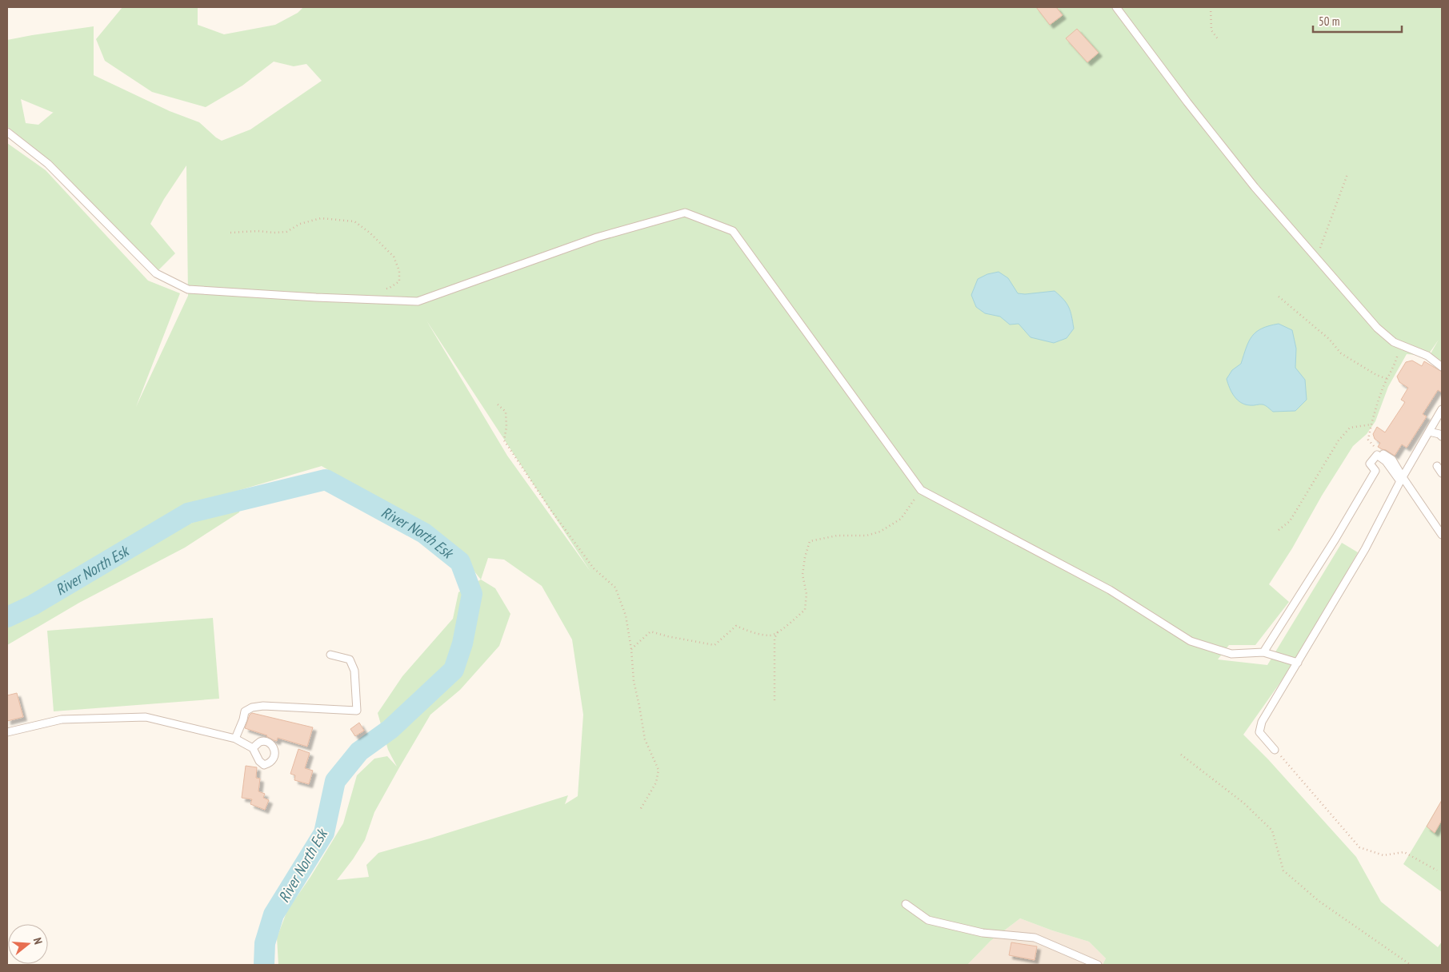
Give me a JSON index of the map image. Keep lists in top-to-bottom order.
{
  "water": ["River North Esk"],
  "scale_bar": "50 m",
  "north": "right"
}
